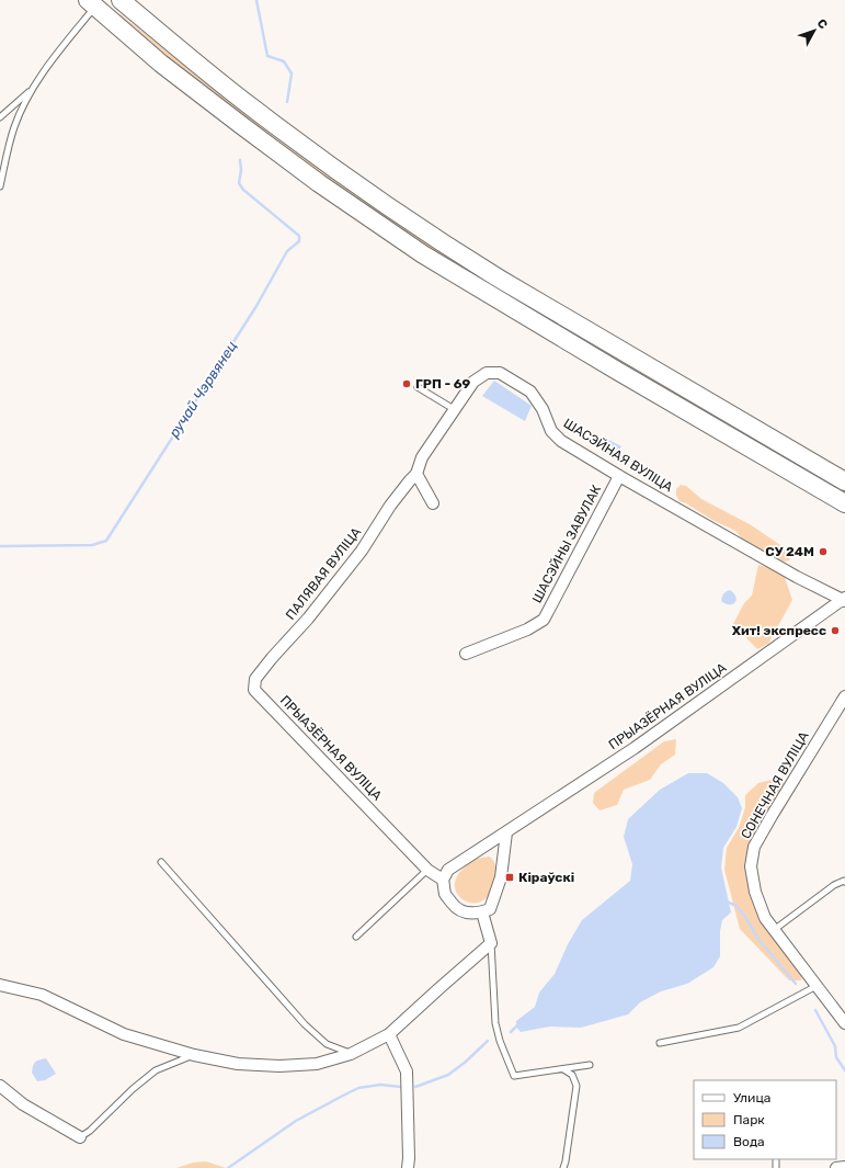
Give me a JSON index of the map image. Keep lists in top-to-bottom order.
{
  "streets": {
    "street": [
      "ШАСЭЙНАЯ ВУЛІЦА",
      "ШАСЭЙНЫ ЗАВУЛАК",
      "ПАЛЯВАЯ ВУЛІЦА",
      "ПРЫАЗЁРНАЯ ВУЛІЦА",
      "СОНЕЧНАЯ ВУЛІЦА"
    ]
  },
  "crossings": [
    ["ШАСЭЙНАЯ ВУЛІЦА", "ШАСЭЙНЫ ЗАВУЛАК"],
    ["ШАСЭЙНАЯ ВУЛІЦА", "ПАЛЯВАЯ ВУЛІЦА"],
    ["ШАСЭЙНАЯ ВУЛІЦА", "ПРЫАЗЁРНАЯ ВУЛІЦА"],
    ["ПАЛЯВАЯ ВУЛІЦА", "ПРЫАЗЁРНАЯ ВУЛІЦА"]
  ],
  "water": ["ручай Чэрвянец"],
  "places": {
    "other": ["ГРП - 69", "СУ 24М", "Хит! экспресс"],
    "transit": ["Кіраўскі"]
  },
  "legend": ["Улица", "Парк", "Вода"],
  "north": "top right"
}
